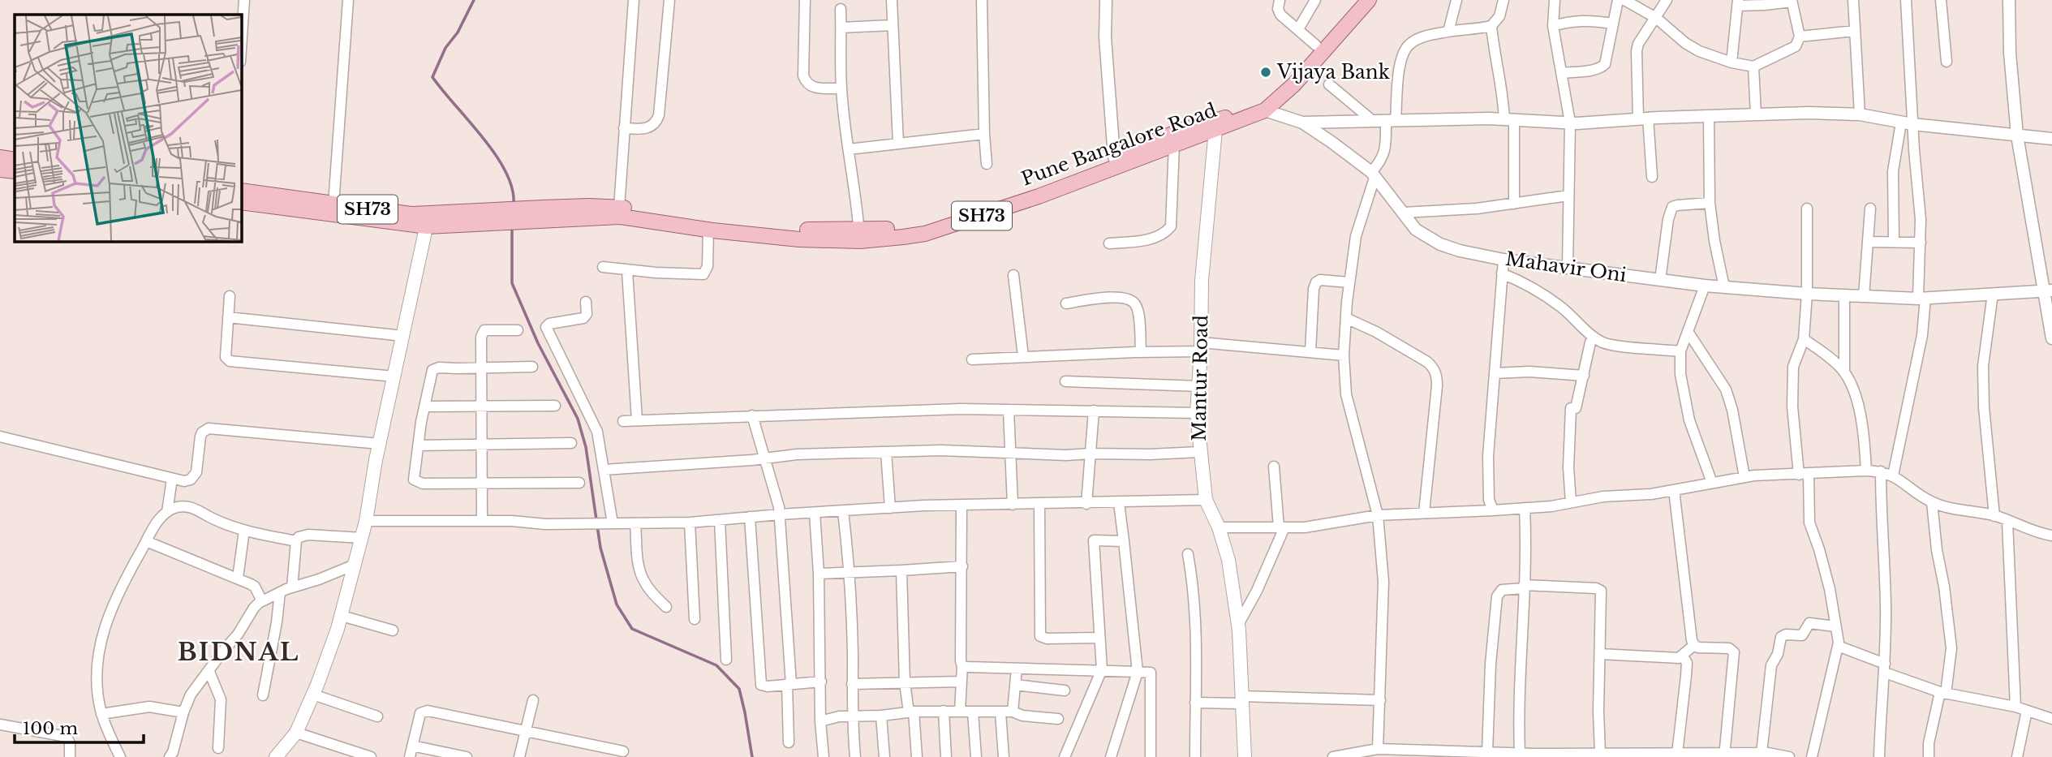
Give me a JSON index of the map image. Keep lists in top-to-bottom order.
{
  "streets": {
    "main road": ["Pune Bangalore Road", "SH73", "Mantur Road"],
    "street": ["Mahavir Oni"]
  },
  "crossings": [
    ["Pune Bangalore Road", "SH73"],
    ["Pune Bangalore Road", "Mahavir Oni"],
    ["Pune Bangalore Road", "Mantur Road"]
  ],
  "districts": ["BIDNAL"],
  "places": ["Vijaya Bank"],
  "scale_bar": "100 m"
}
